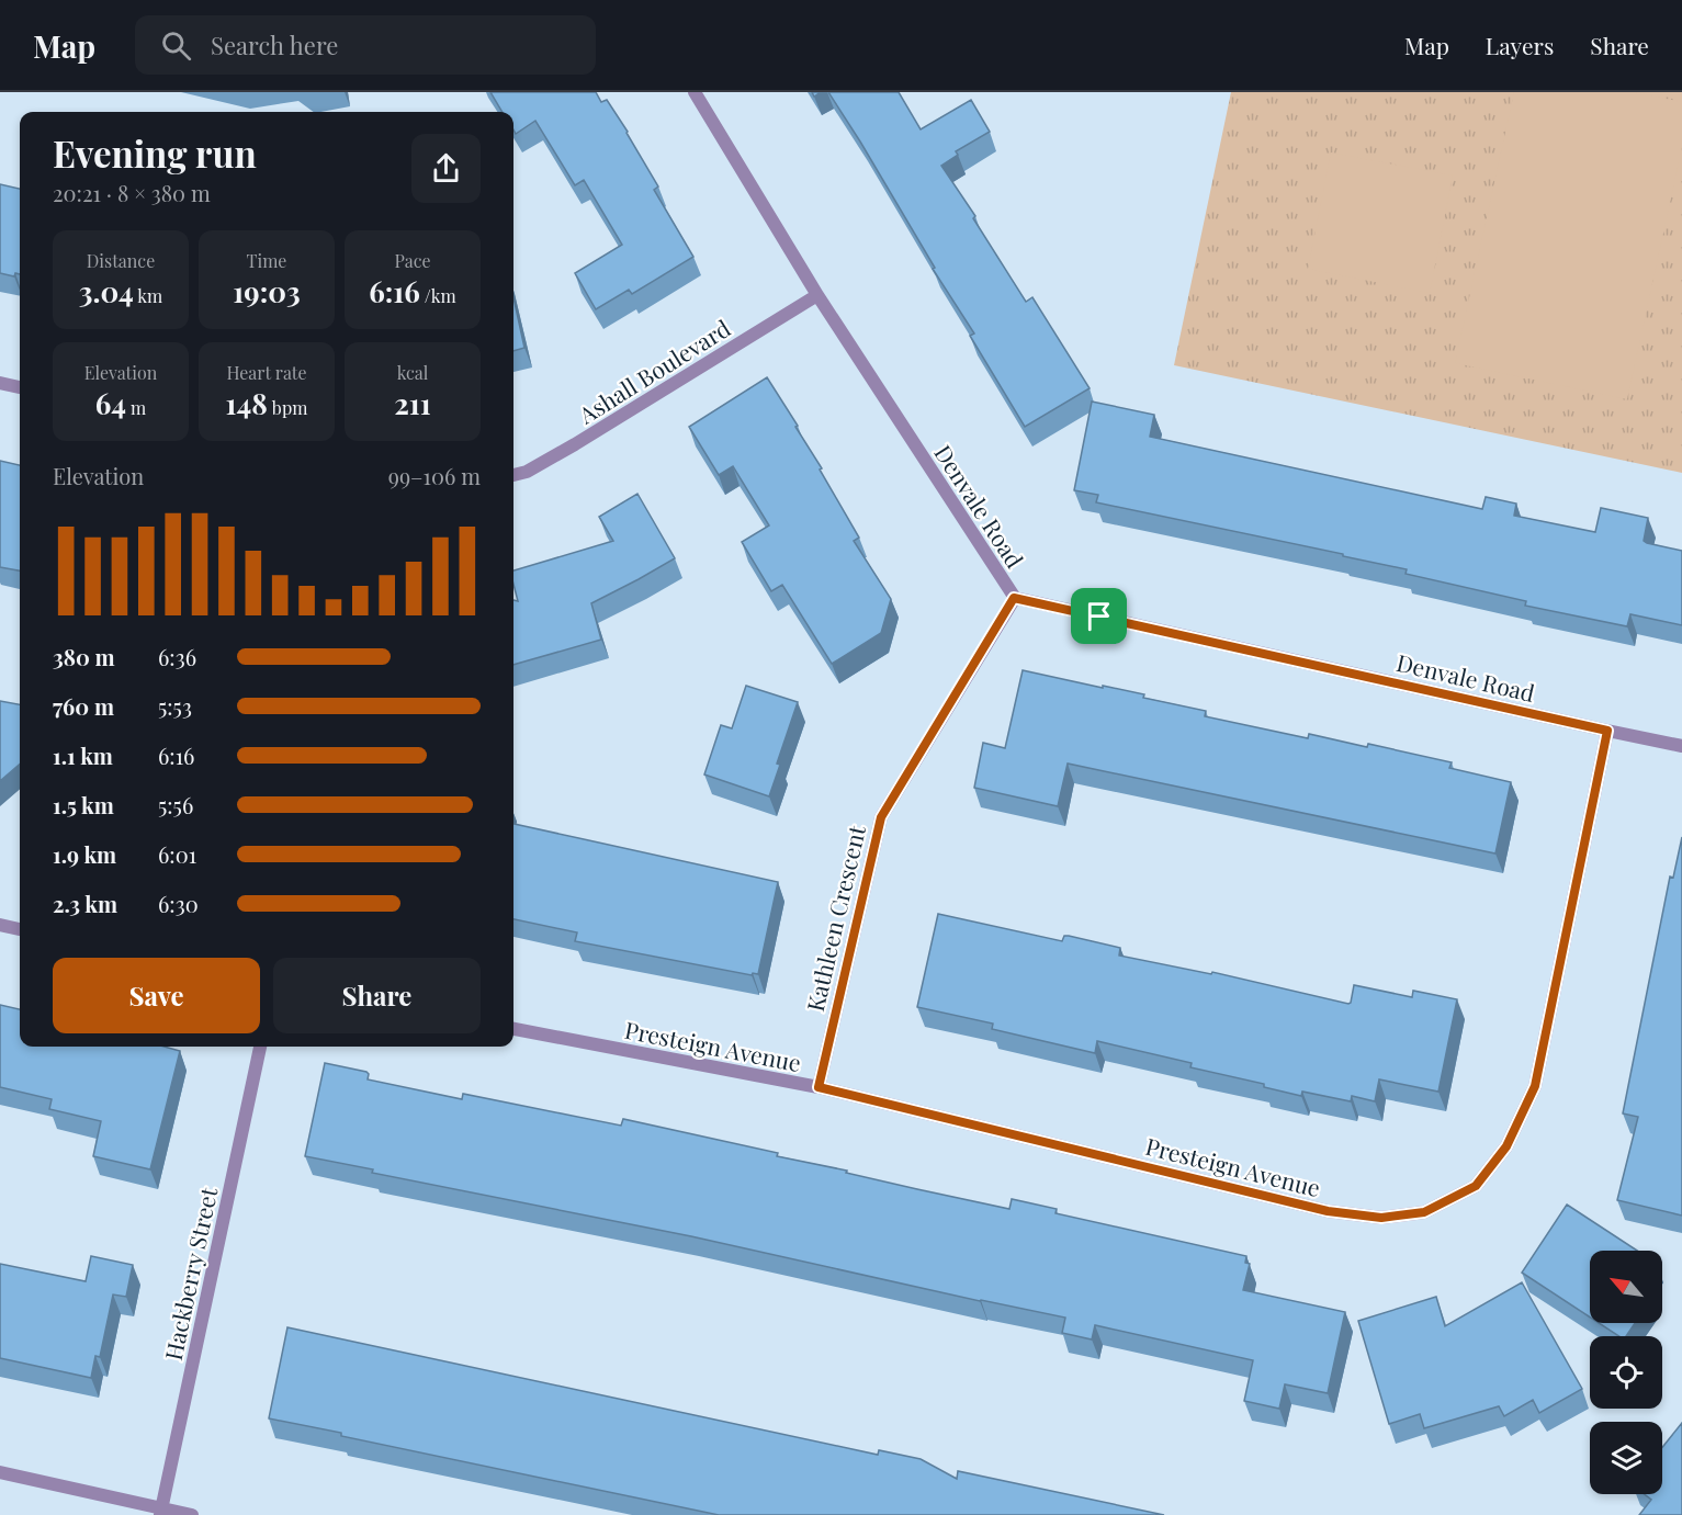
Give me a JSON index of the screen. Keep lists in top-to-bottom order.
{
  "streets": {
    "street": [
      "Ashall Boulevard",
      "Denvale Road",
      "Kathleen Crescent",
      "Presteign Avenue",
      "Hackberry Street"
    ]
  },
  "crossings": [
    ["Ashall Boulevard", "Denvale Road"],
    ["Denvale Road", "Kathleen Crescent"],
    ["Denvale Road", "Presteign Avenue"],
    ["Kathleen Crescent", "Presteign Avenue"]
  ],
  "north": "top left",
  "page": {
    "header": "Map",
    "search": "Search here",
    "nav": ["Map", "Layers", "Share"],
    "heading": ["Evening run", "20:21 · 8 × 380 m"],
    "stats": [
      ["Distance", "3.04 km"],
      ["Time", "19:03"],
      ["Pace", "6:16 /km"],
      ["Elevation", "64 m"],
      ["Heart rate", "148 bpm"],
      ["kcal", "211"]
    ],
    "chart": ["Elevation", "99–106 m"],
    "list": [
      {
        "name": "380 m",
        "note": "6:36"
      },
      {
        "name": "760 m",
        "note": "5:53"
      },
      {
        "name": "1.1 km",
        "note": "6:16"
      },
      {
        "name": "1.5 km",
        "note": "5:56"
      },
      {
        "name": "1.9 km",
        "note": "6:01"
      },
      {
        "name": "2.3 km",
        "note": "6:30"
      }
    ],
    "buttons": ["Save", "Share"]
  }
}
